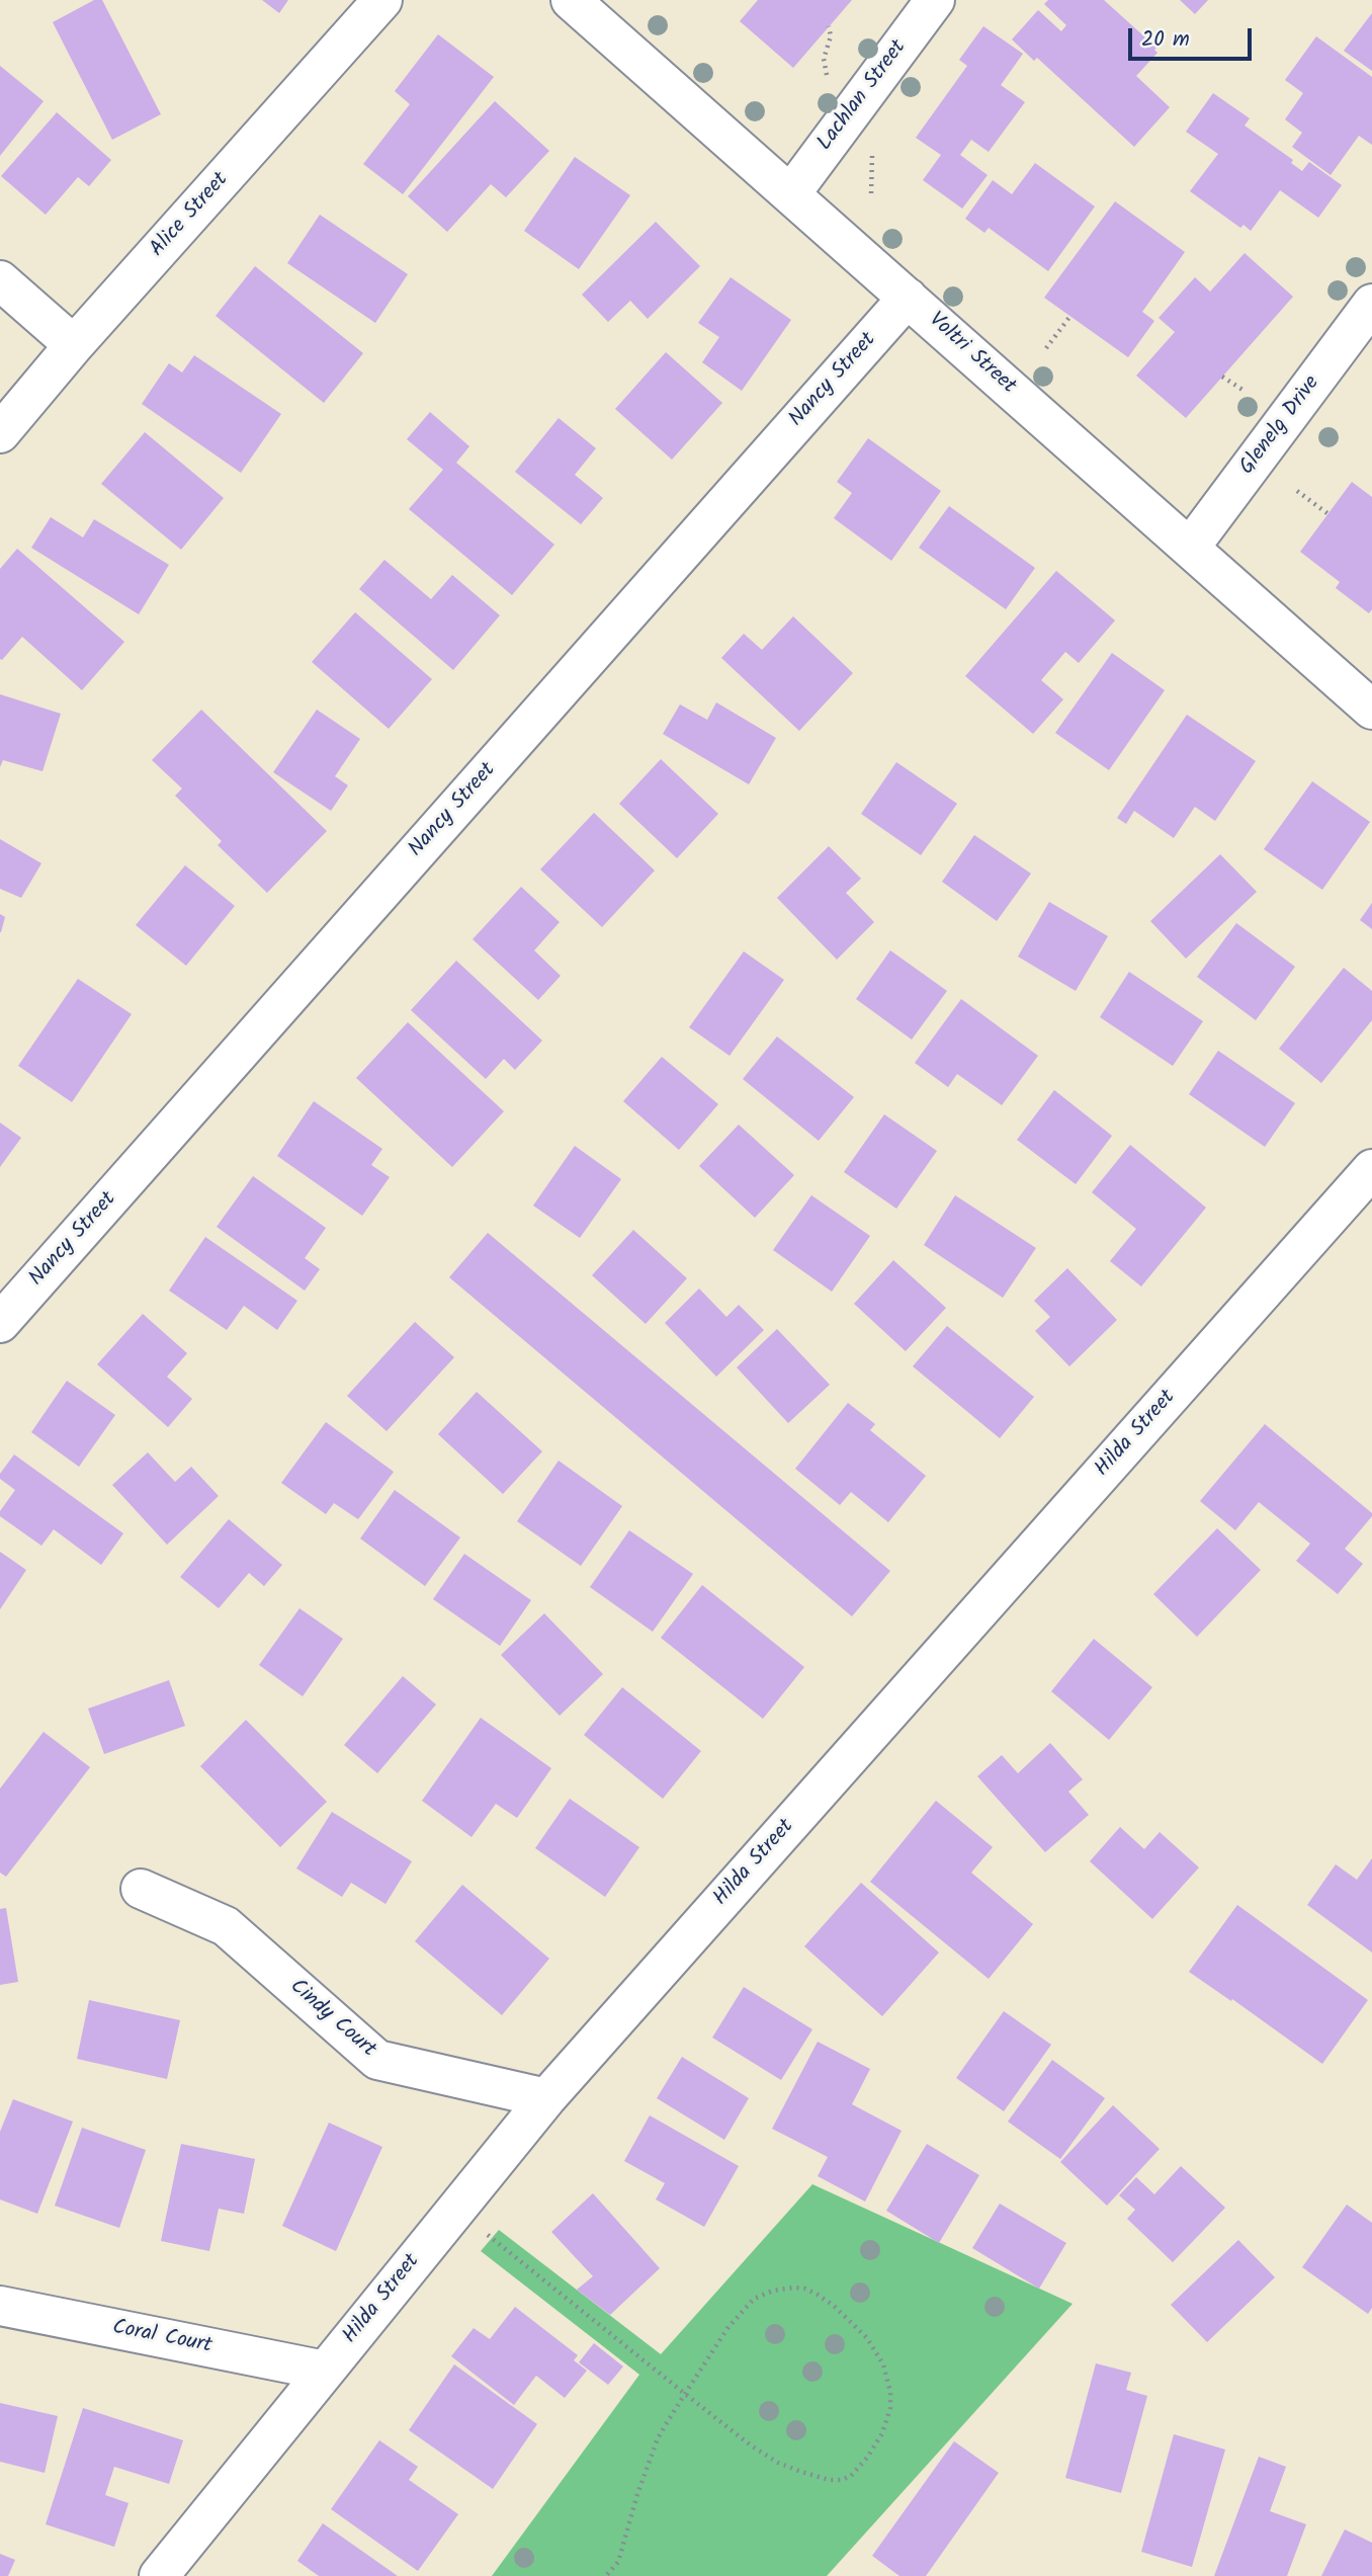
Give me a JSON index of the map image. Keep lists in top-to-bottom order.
{
  "streets": {
    "street": [
      "Lachlan Street",
      "Alice Street",
      "Voltri Street",
      "Nancy Street",
      "Glenelg Drive",
      "Hilda Street",
      "Cindy Court",
      "Coral Court"
    ]
  },
  "crossings": [
    ["Lachlan Street", "Voltri Street"],
    ["Voltri Street", "Nancy Street"],
    ["Voltri Street", "Glenelg Drive"],
    ["Hilda Street", "Cindy Court"],
    ["Hilda Street", "Coral Court"]
  ],
  "scale_bar": "20 m"
}
